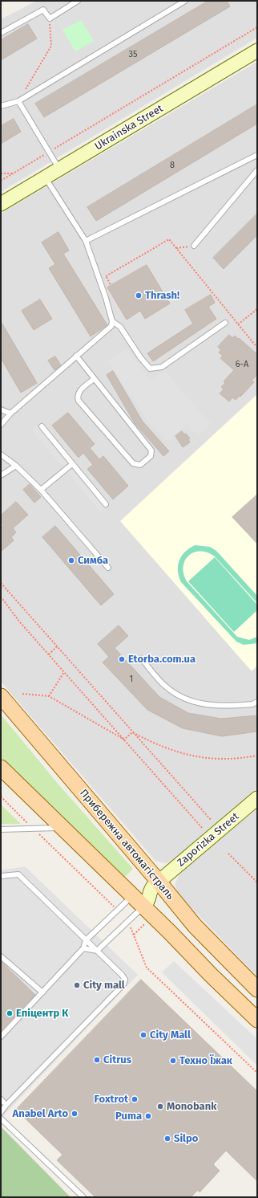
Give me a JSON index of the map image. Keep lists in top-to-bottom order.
{
  "streets": {
    "main road": ["Ukrainska Street", "Zaporizka Street", "Прибережна автомагістраль"]
  },
  "crossings": [
    ["Zaporizka Street", "Прибережна автомагістраль"]
  ],
  "places": [
    "Thrash!",
    "Симба",
    "Etorba.com.ua",
    "City mall",
    "Епіцентр К",
    "City Mall",
    "Citrus",
    "Техно Їжак",
    "Foxtrot",
    "Monobank",
    "Anabel Arto",
    "Puma",
    "Silpo"
  ],
  "house_numbers": [
    "35",
    "8",
    "6-А",
    "1"
  ]
}
